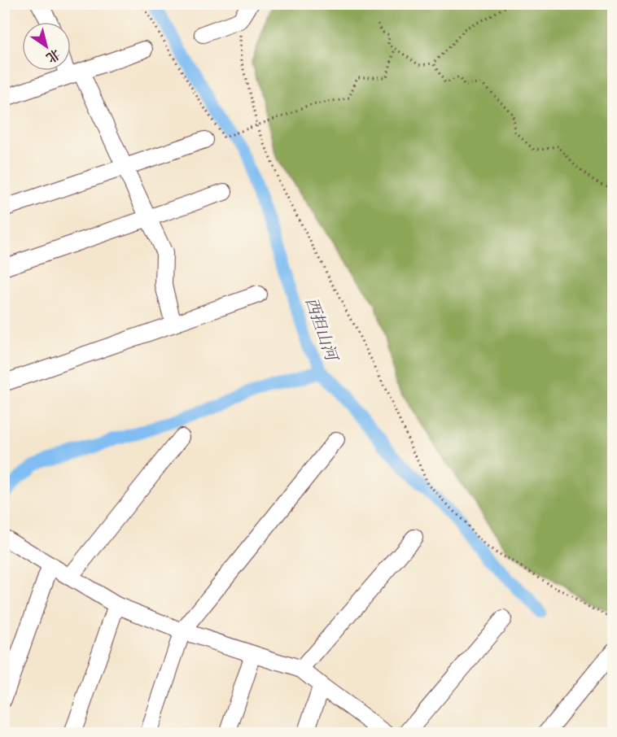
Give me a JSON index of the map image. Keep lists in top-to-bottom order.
{
  "water": ["西担山河"],
  "north": "bottom right"
}
